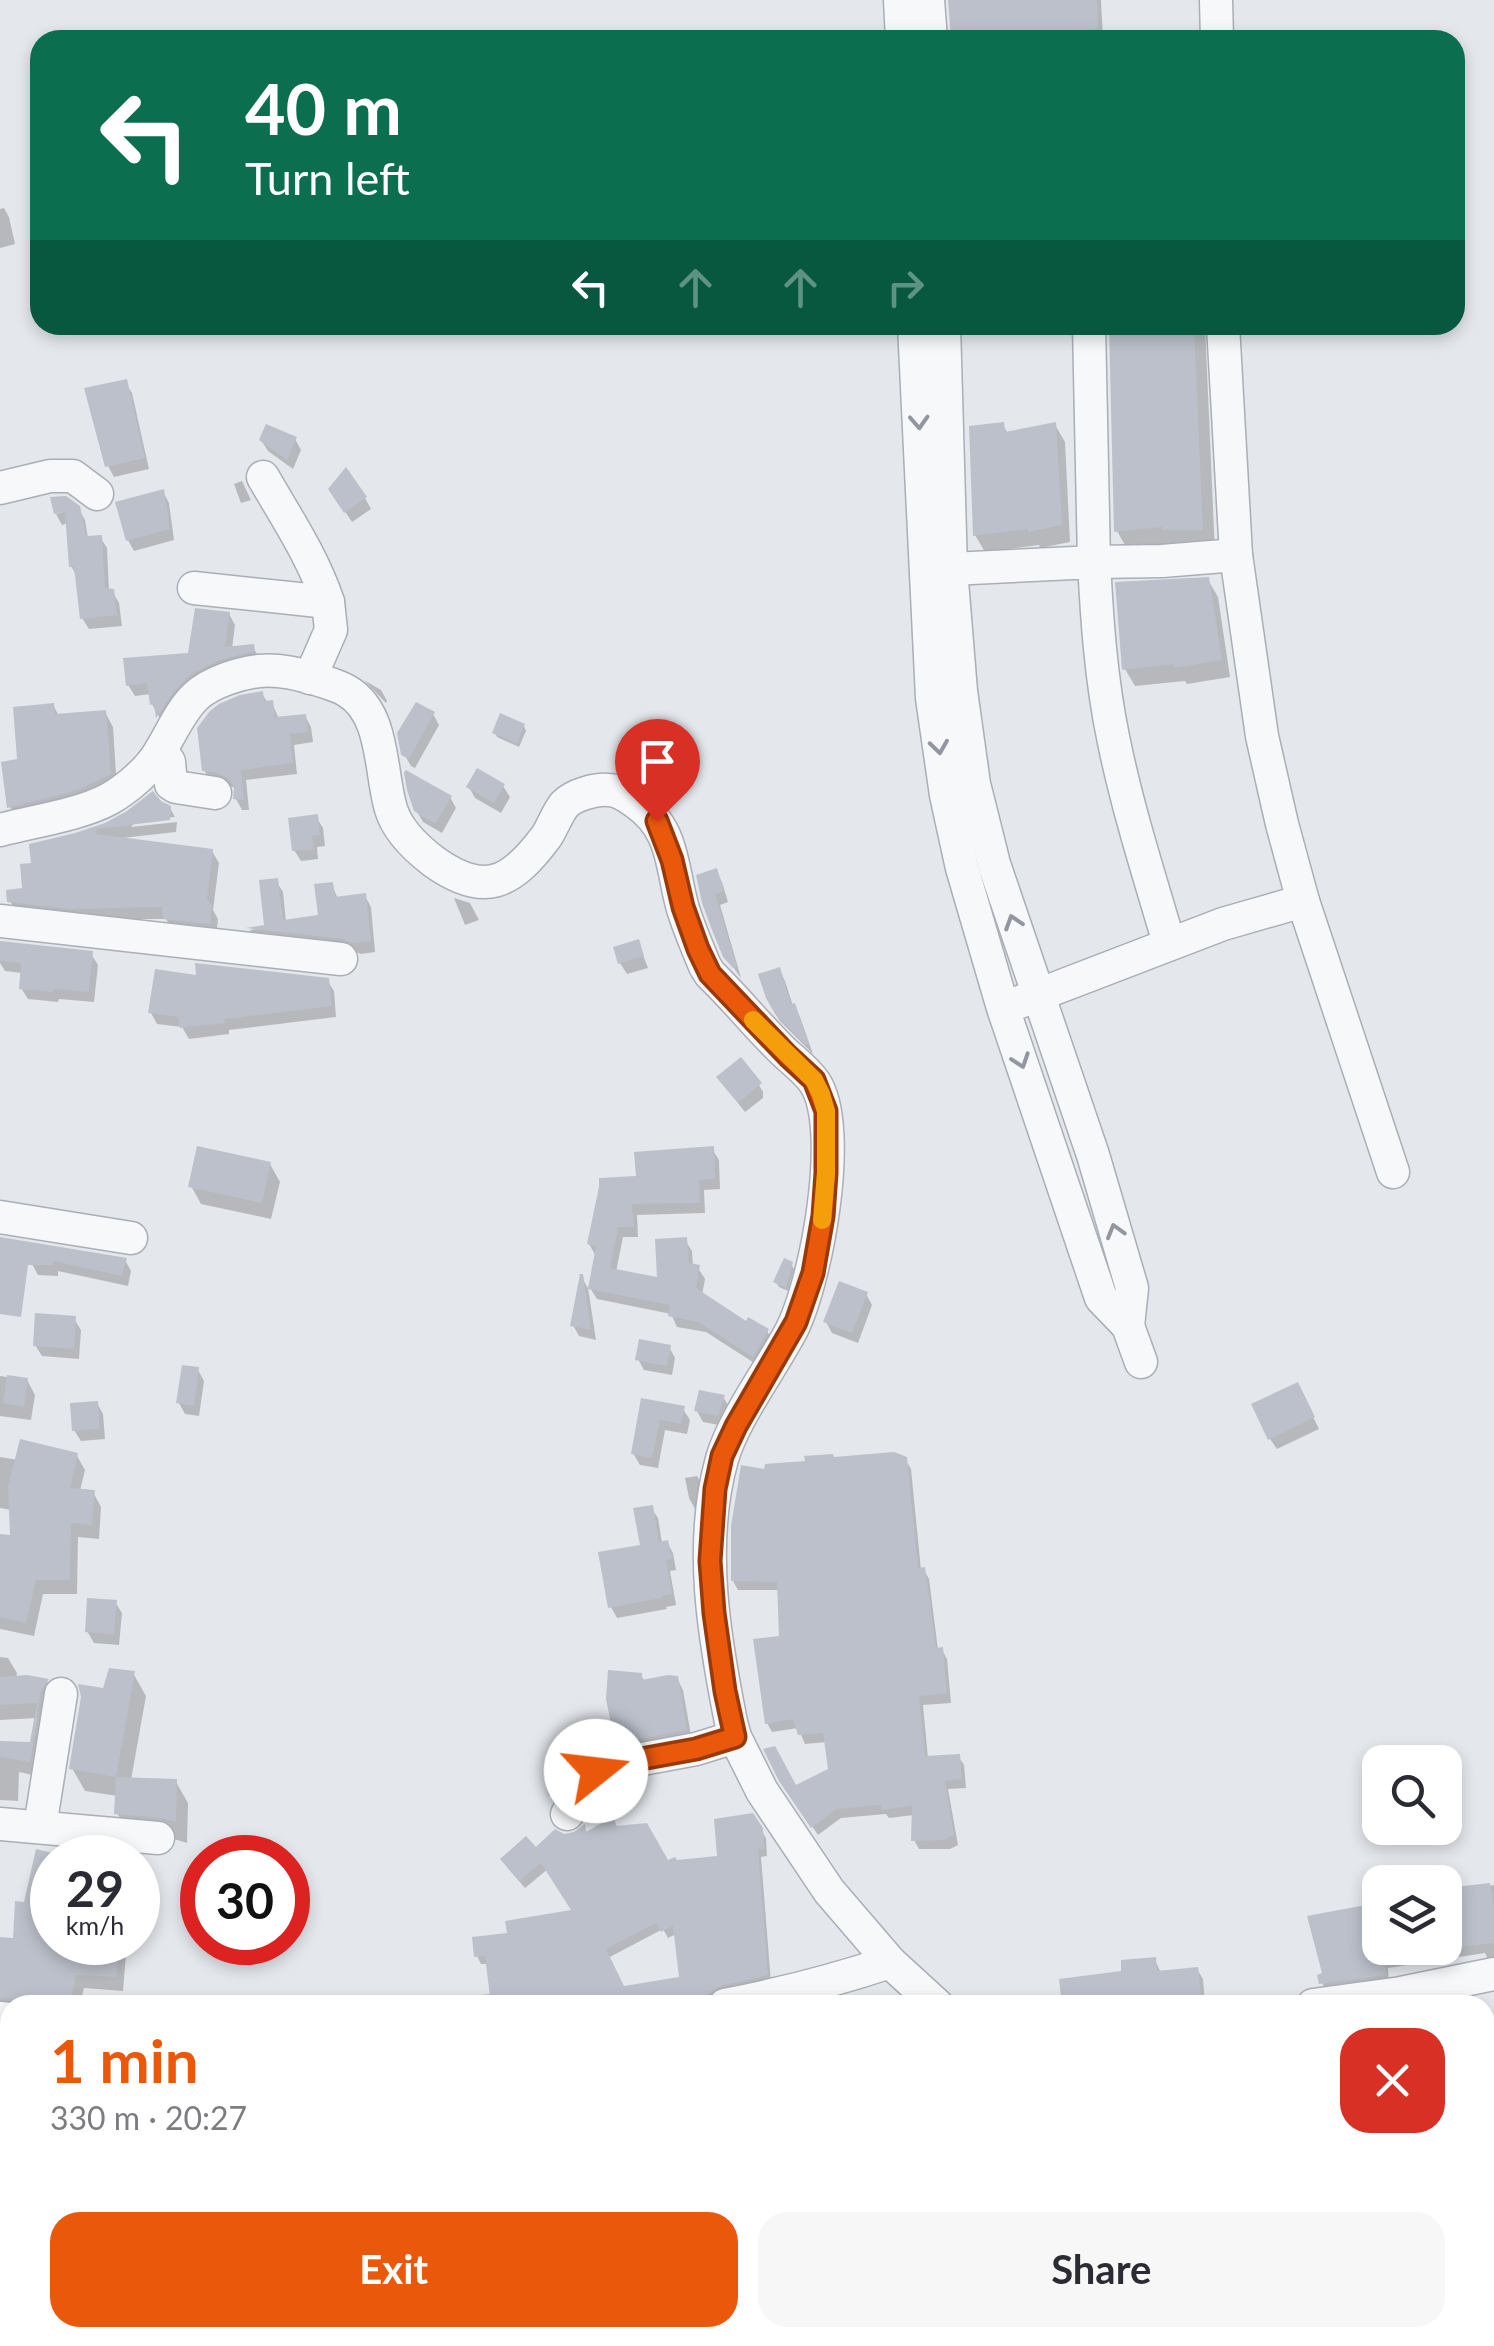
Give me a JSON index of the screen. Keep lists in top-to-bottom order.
{
  "page": {
    "turn": ["40 m", "Turn left"],
    "speed": "29 km/h",
    "limit": "30",
    "heading": ["1 min", "330 m · 20:27"],
    "buttons": ["Exit", "Share"]
  }
}
